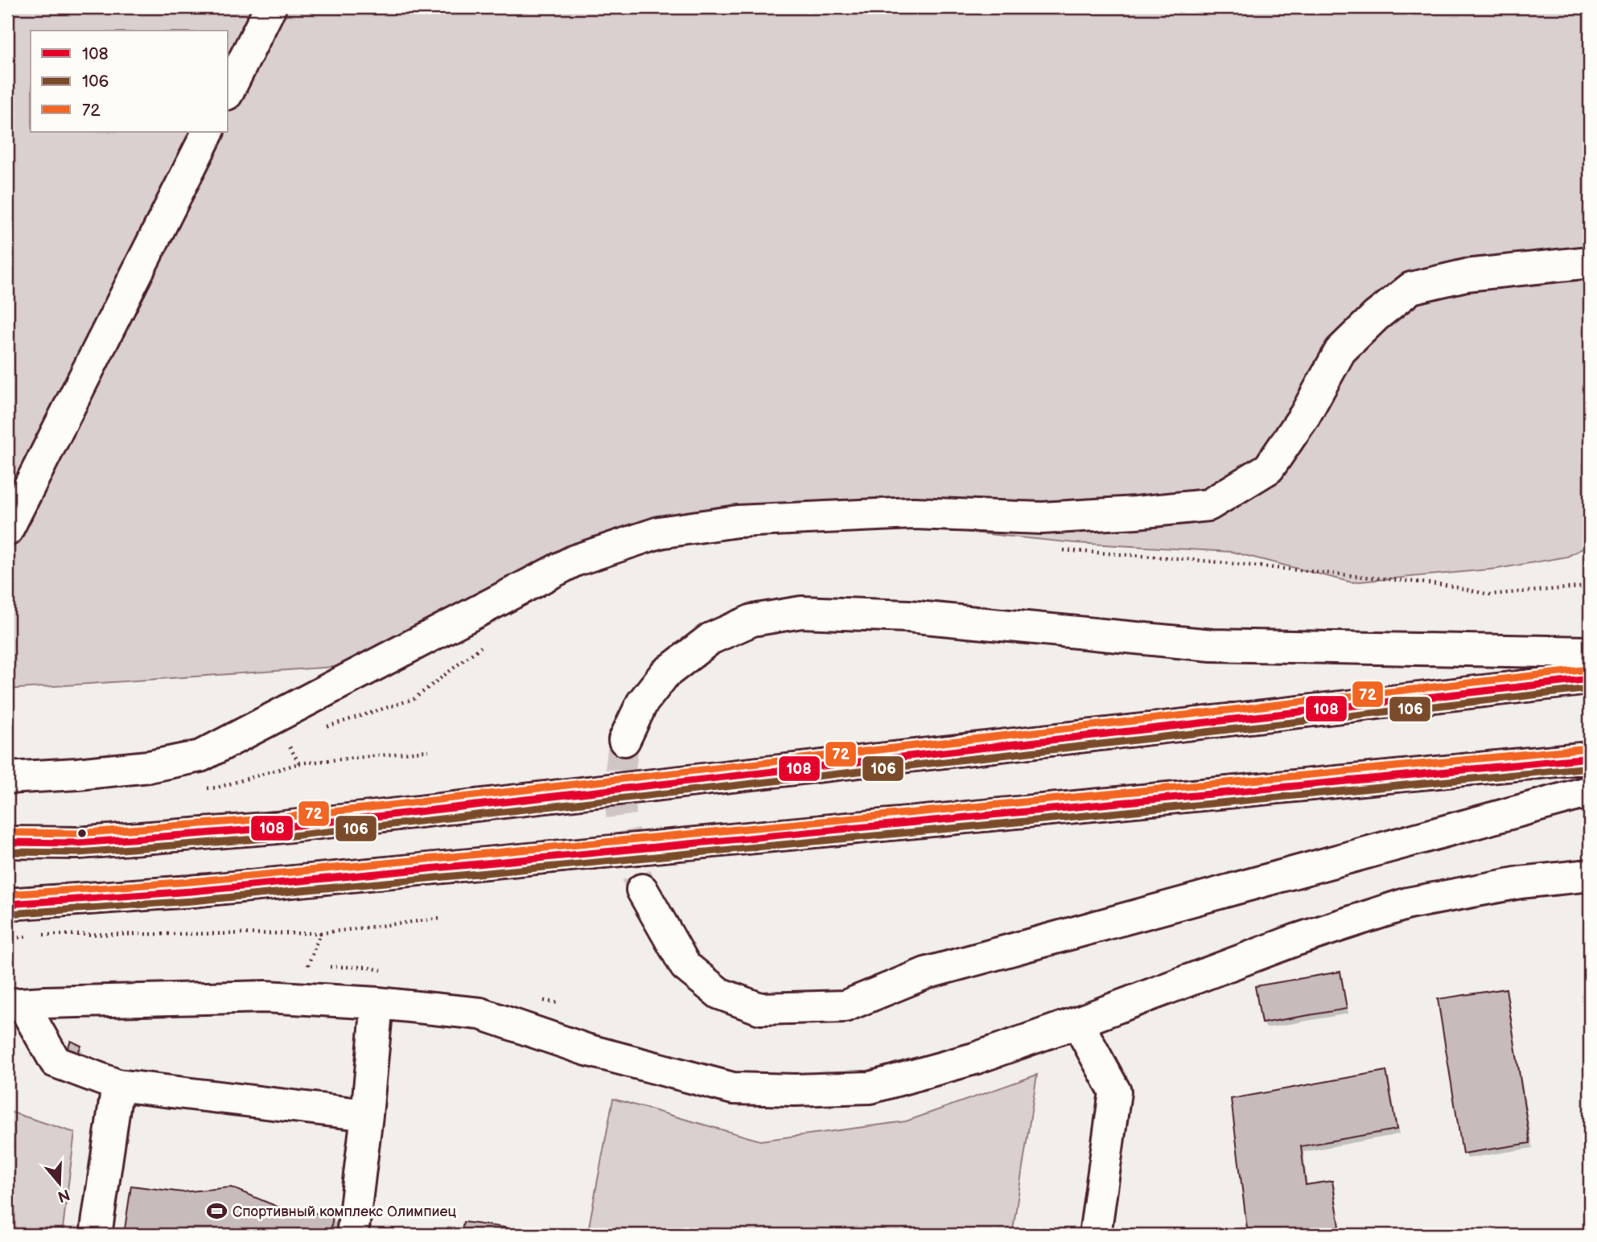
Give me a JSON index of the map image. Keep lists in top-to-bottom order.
{
  "places": {
    "sports": ["Спортивный комплекс Олимпиец"]
  },
  "lines": ["transit line 72", "transit line 108", "transit line 106"],
  "legend": ["108", "106", "72"],
  "north": "bottom"
}
